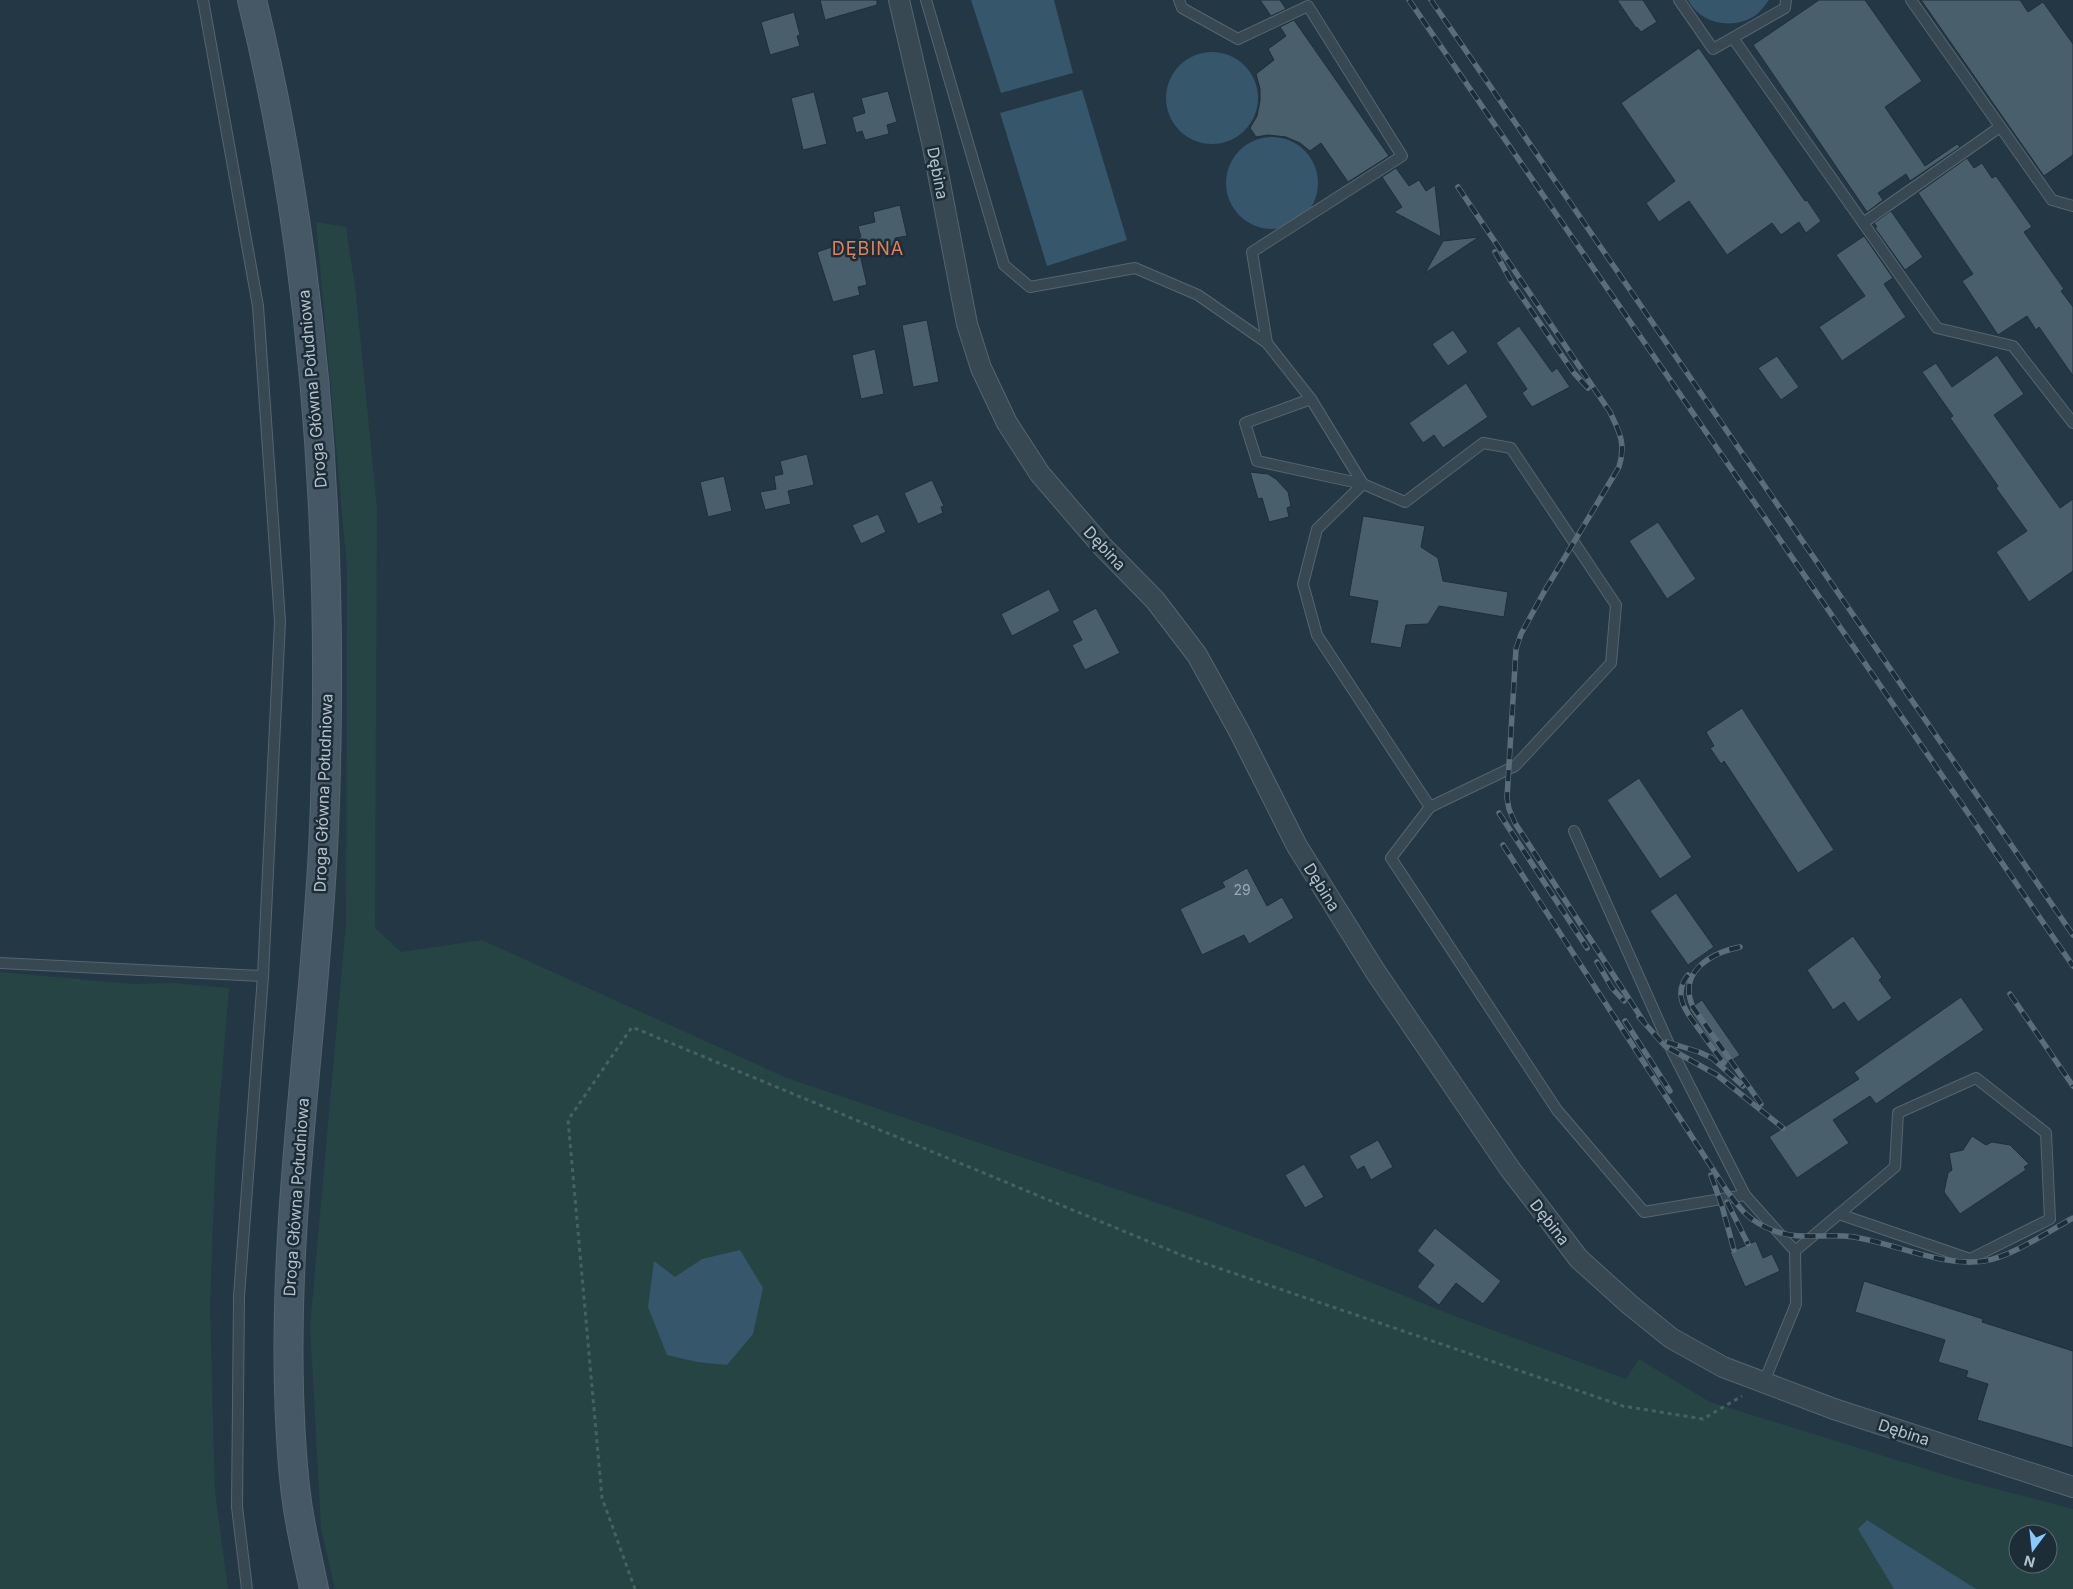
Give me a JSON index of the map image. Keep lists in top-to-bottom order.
{
  "streets": {
    "main road": ["Droga Główna Południowa"],
    "street": ["Dębina"]
  },
  "districts": ["DĘBINA"],
  "house_numbers": ["29"],
  "north": "bottom"
}
